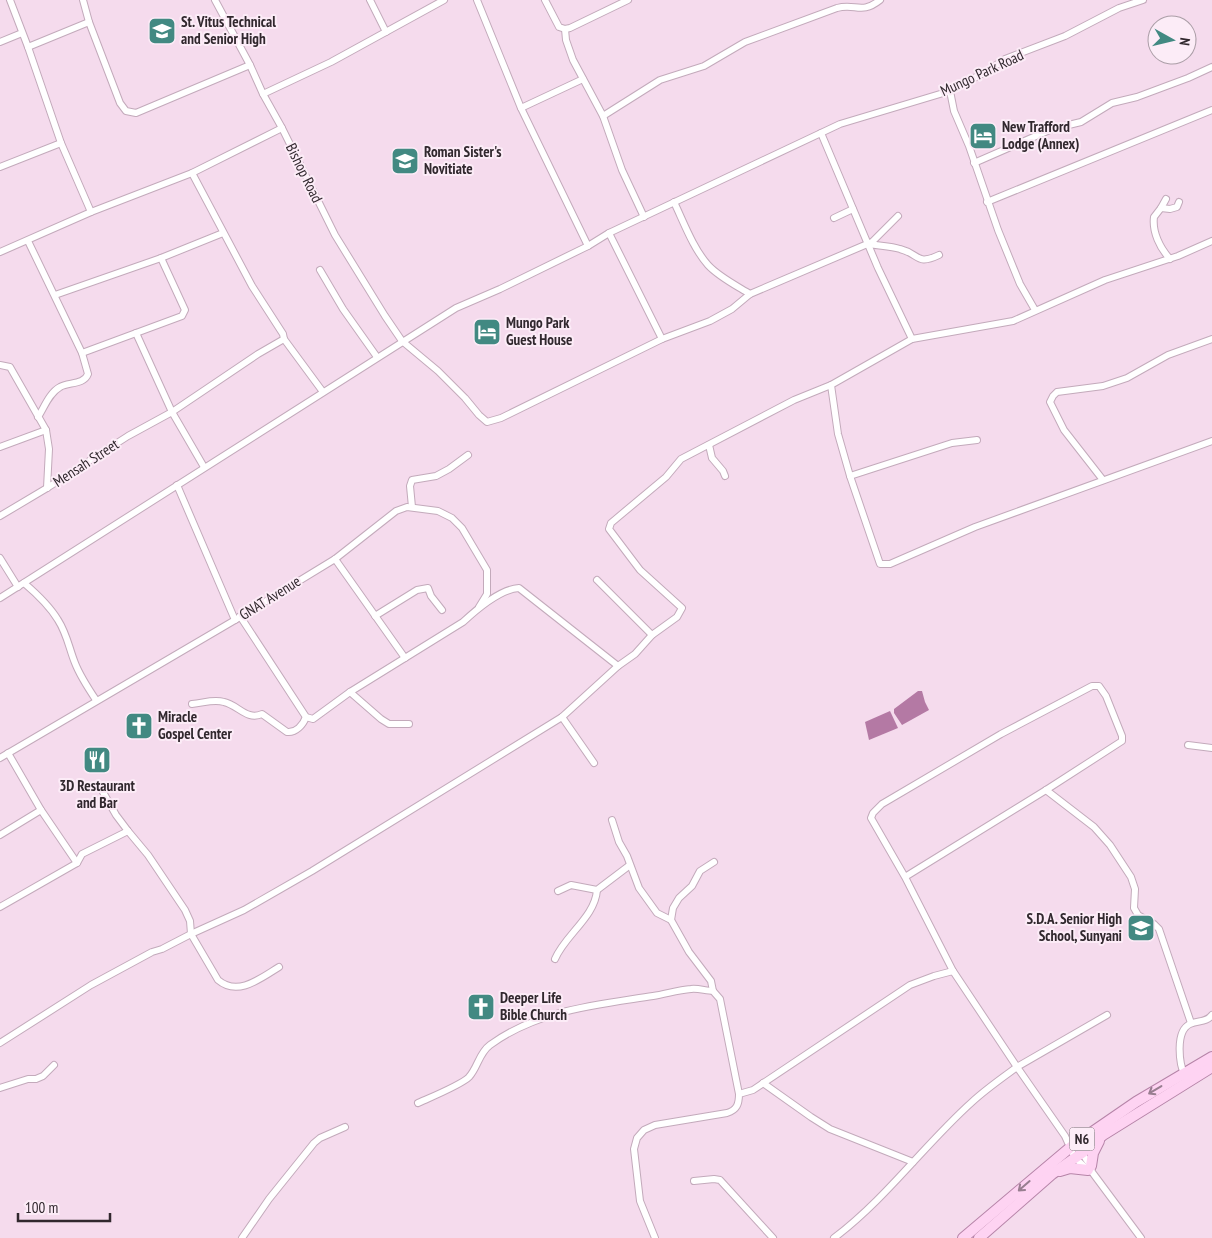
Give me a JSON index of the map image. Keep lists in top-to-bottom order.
{
  "streets": {
    "main road": ["N6"],
    "street": [
      "Mungo Park Road",
      "Bishop Road",
      "Mensah Street",
      "GNAT Avenue"
    ]
  },
  "crossings": [
    ["Mungo Park Road", "Bishop Road"]
  ],
  "places": {
    "school or university": ["St. Vitus Technical and Senior High", "Roman Sister's Novitiate", "S.D.A. Senior High School, Sunyani"],
    "hotel": ["New Trafford Lodge (Annex)", "Mungo Park Guest House"],
    "church": ["Miracle Gospel Center", "Deeper Life Bible Church"],
    "restaurant": ["3D Restaurant and Bar"]
  },
  "scale_bar": "100 m",
  "north": "right"
}
